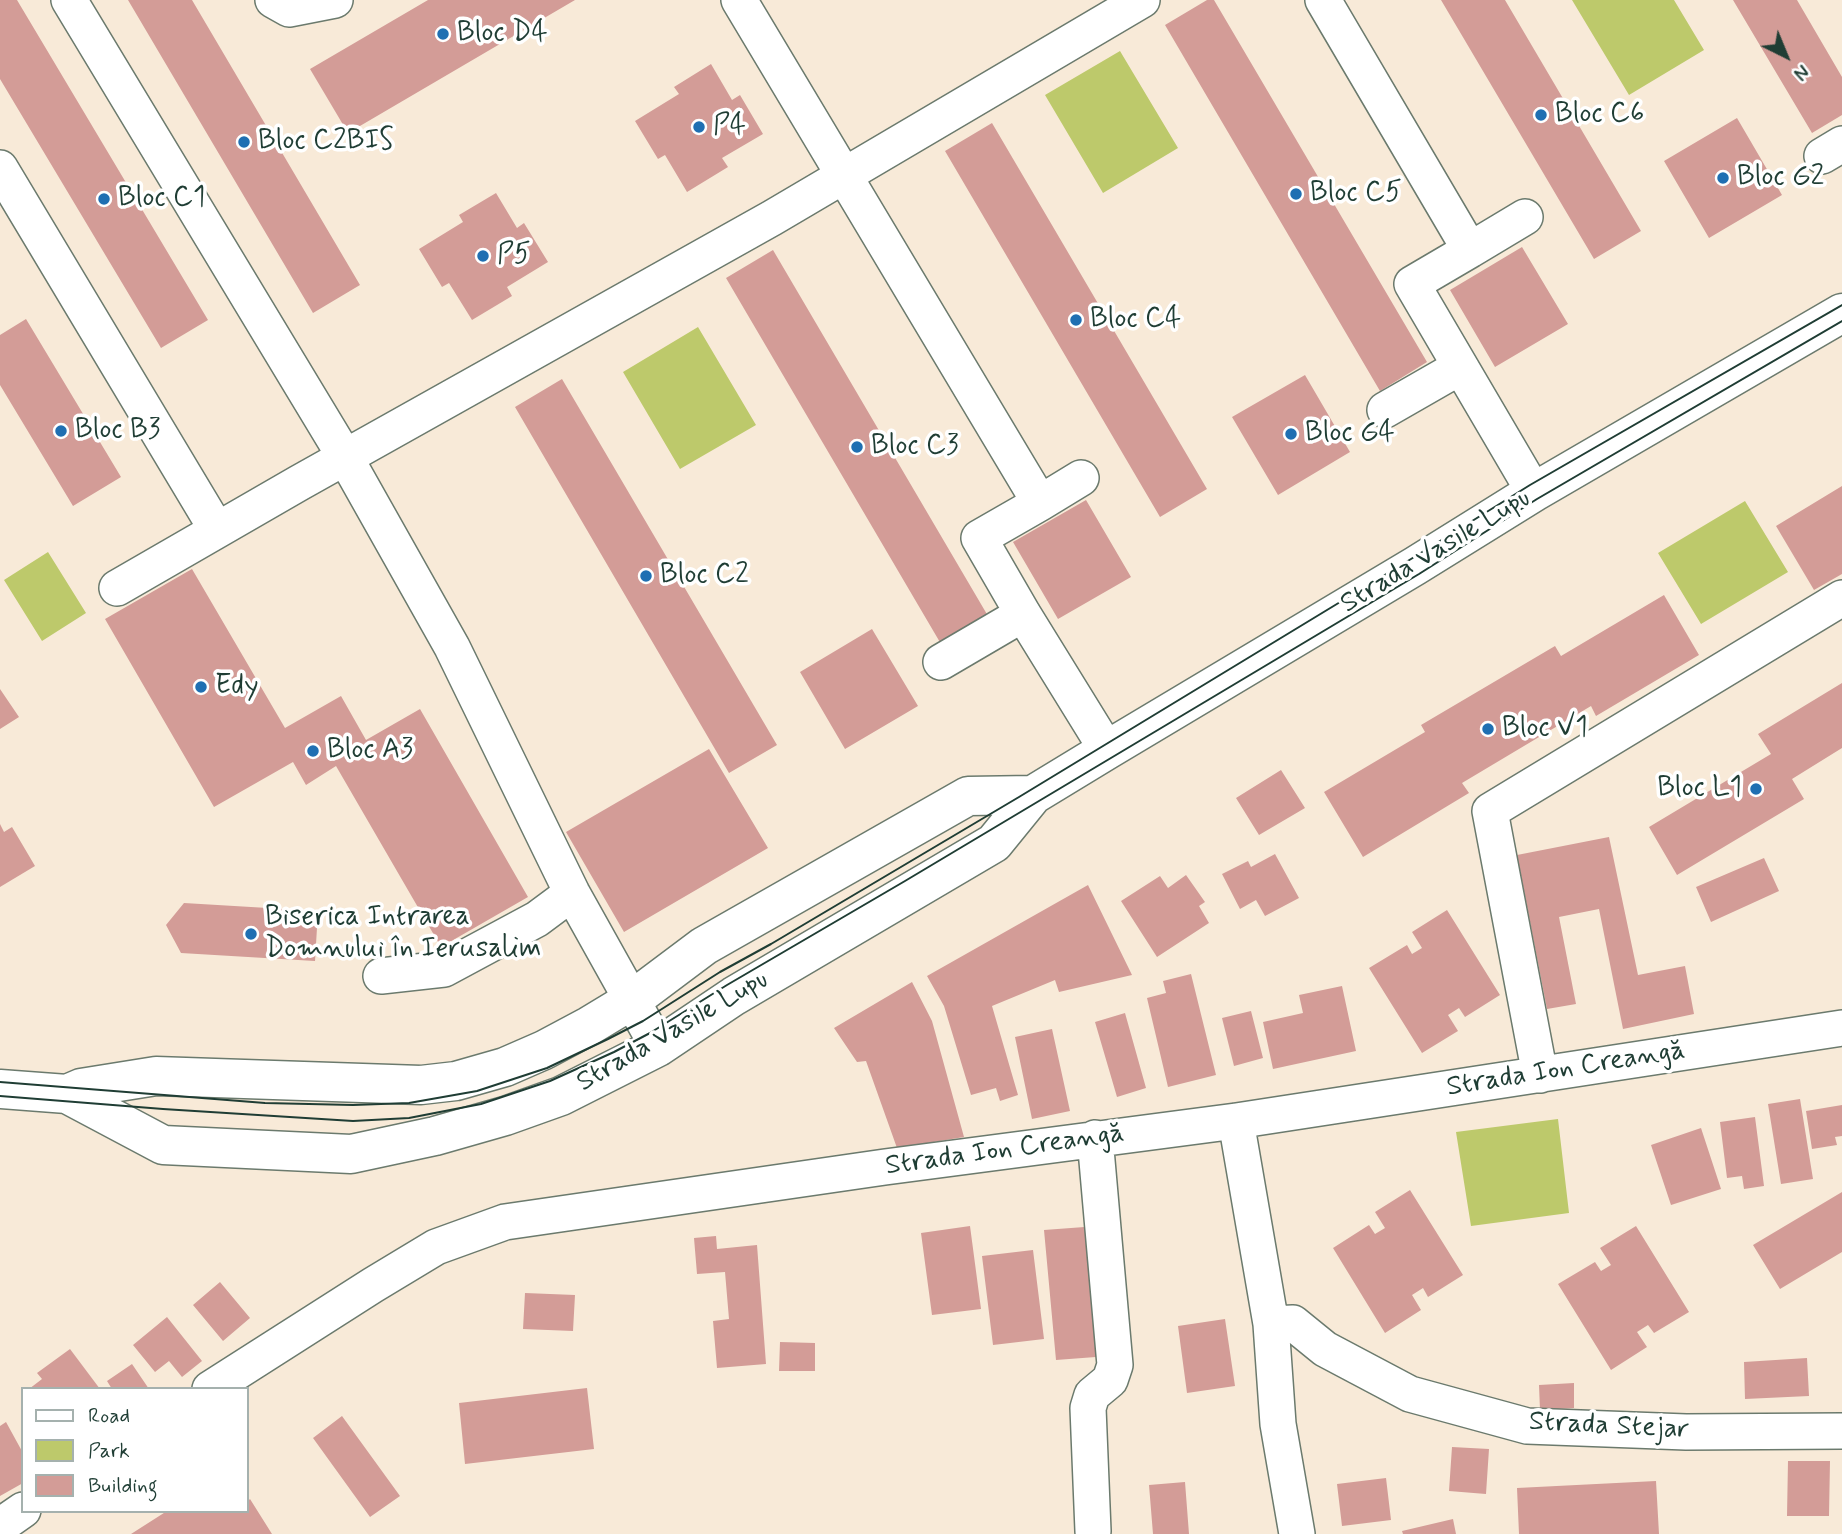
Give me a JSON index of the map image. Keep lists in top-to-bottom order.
{
  "streets": {
    "main road": ["Strada Vasile Lupu"],
    "street": ["Strada Ion Creangă", "Strada Stejar"]
  },
  "places": [
    "Bloc D4",
    "Bloc C6",
    "P4",
    "Bloc C2BIS",
    "Bloc G2",
    "Bloc C5",
    "Bloc C1",
    "P5",
    "Bloc C4",
    "Bloc B3",
    "Bloc G4",
    "Bloc C3",
    "Bloc C2",
    "Edy",
    "Bloc V1",
    "Bloc A3",
    "Bloc L1",
    "Biserica Intrarea Domnului în Ierusalim"
  ],
  "legend": ["Road", "Park", "Building"],
  "north": "bottom right"
}
